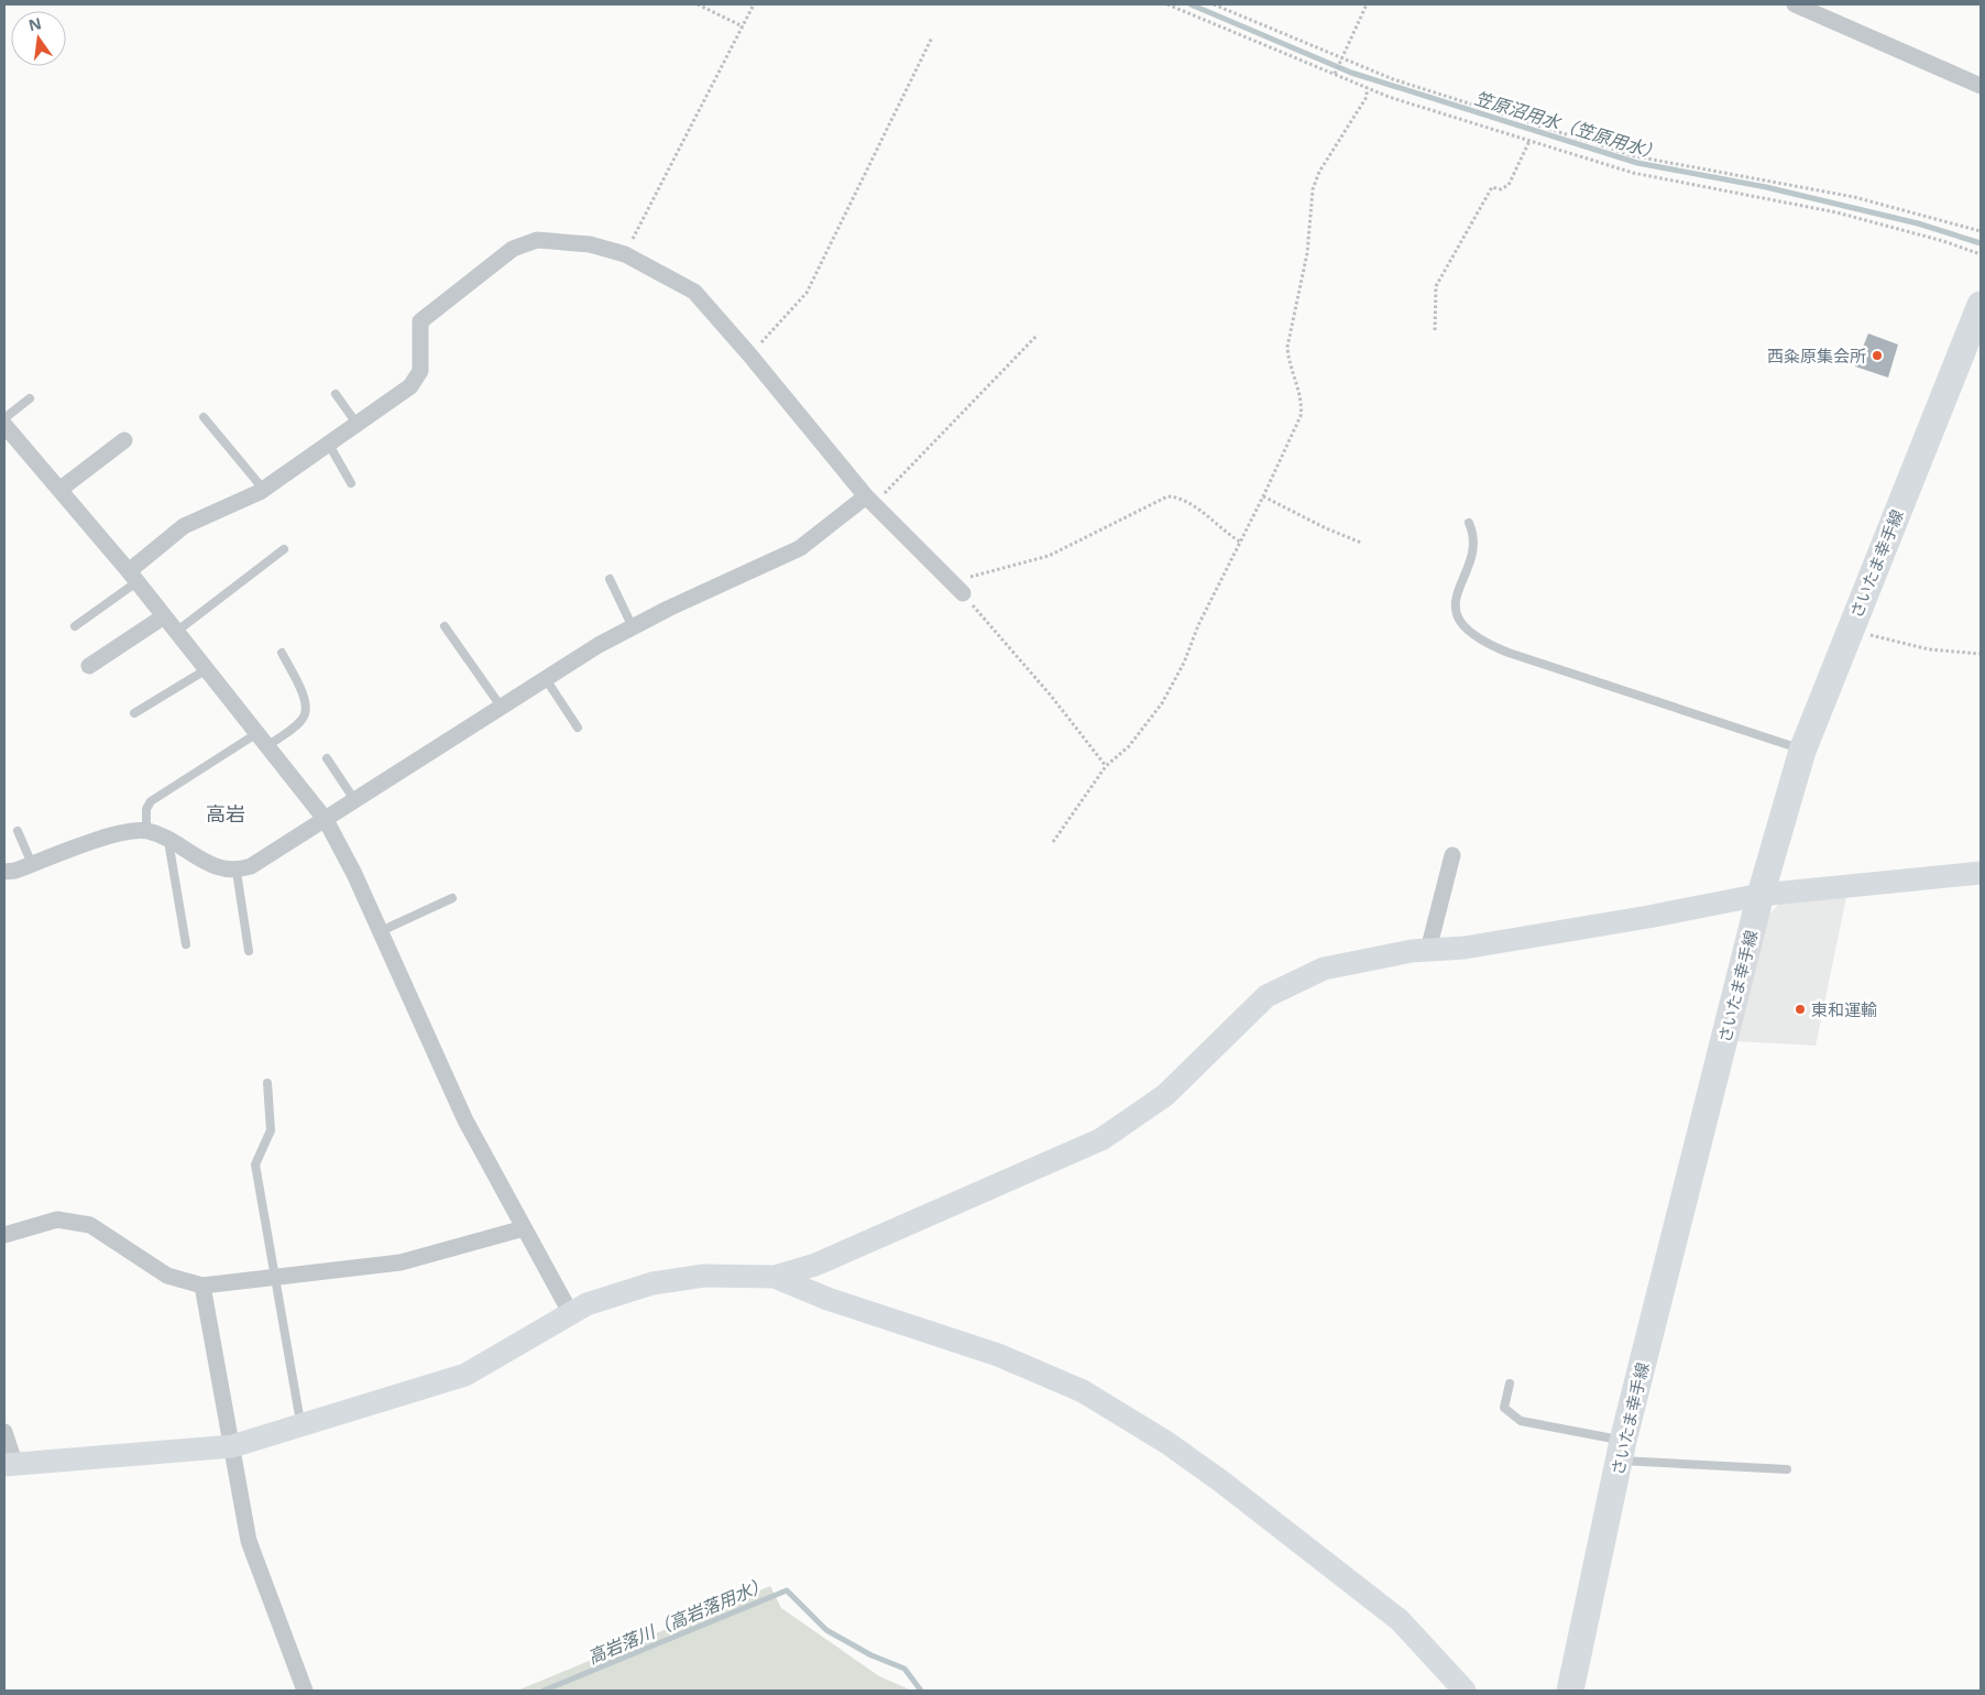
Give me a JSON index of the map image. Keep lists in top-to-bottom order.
{
  "streets": {
    "main road": ["さいたま幸手線"]
  },
  "districts": ["高岩"],
  "water": ["笠原沼用水（笠原用水）", "高岩落川（高岩落用水）"],
  "places": ["西粂原集会所", "東和運輸"],
  "north": "top"
}
